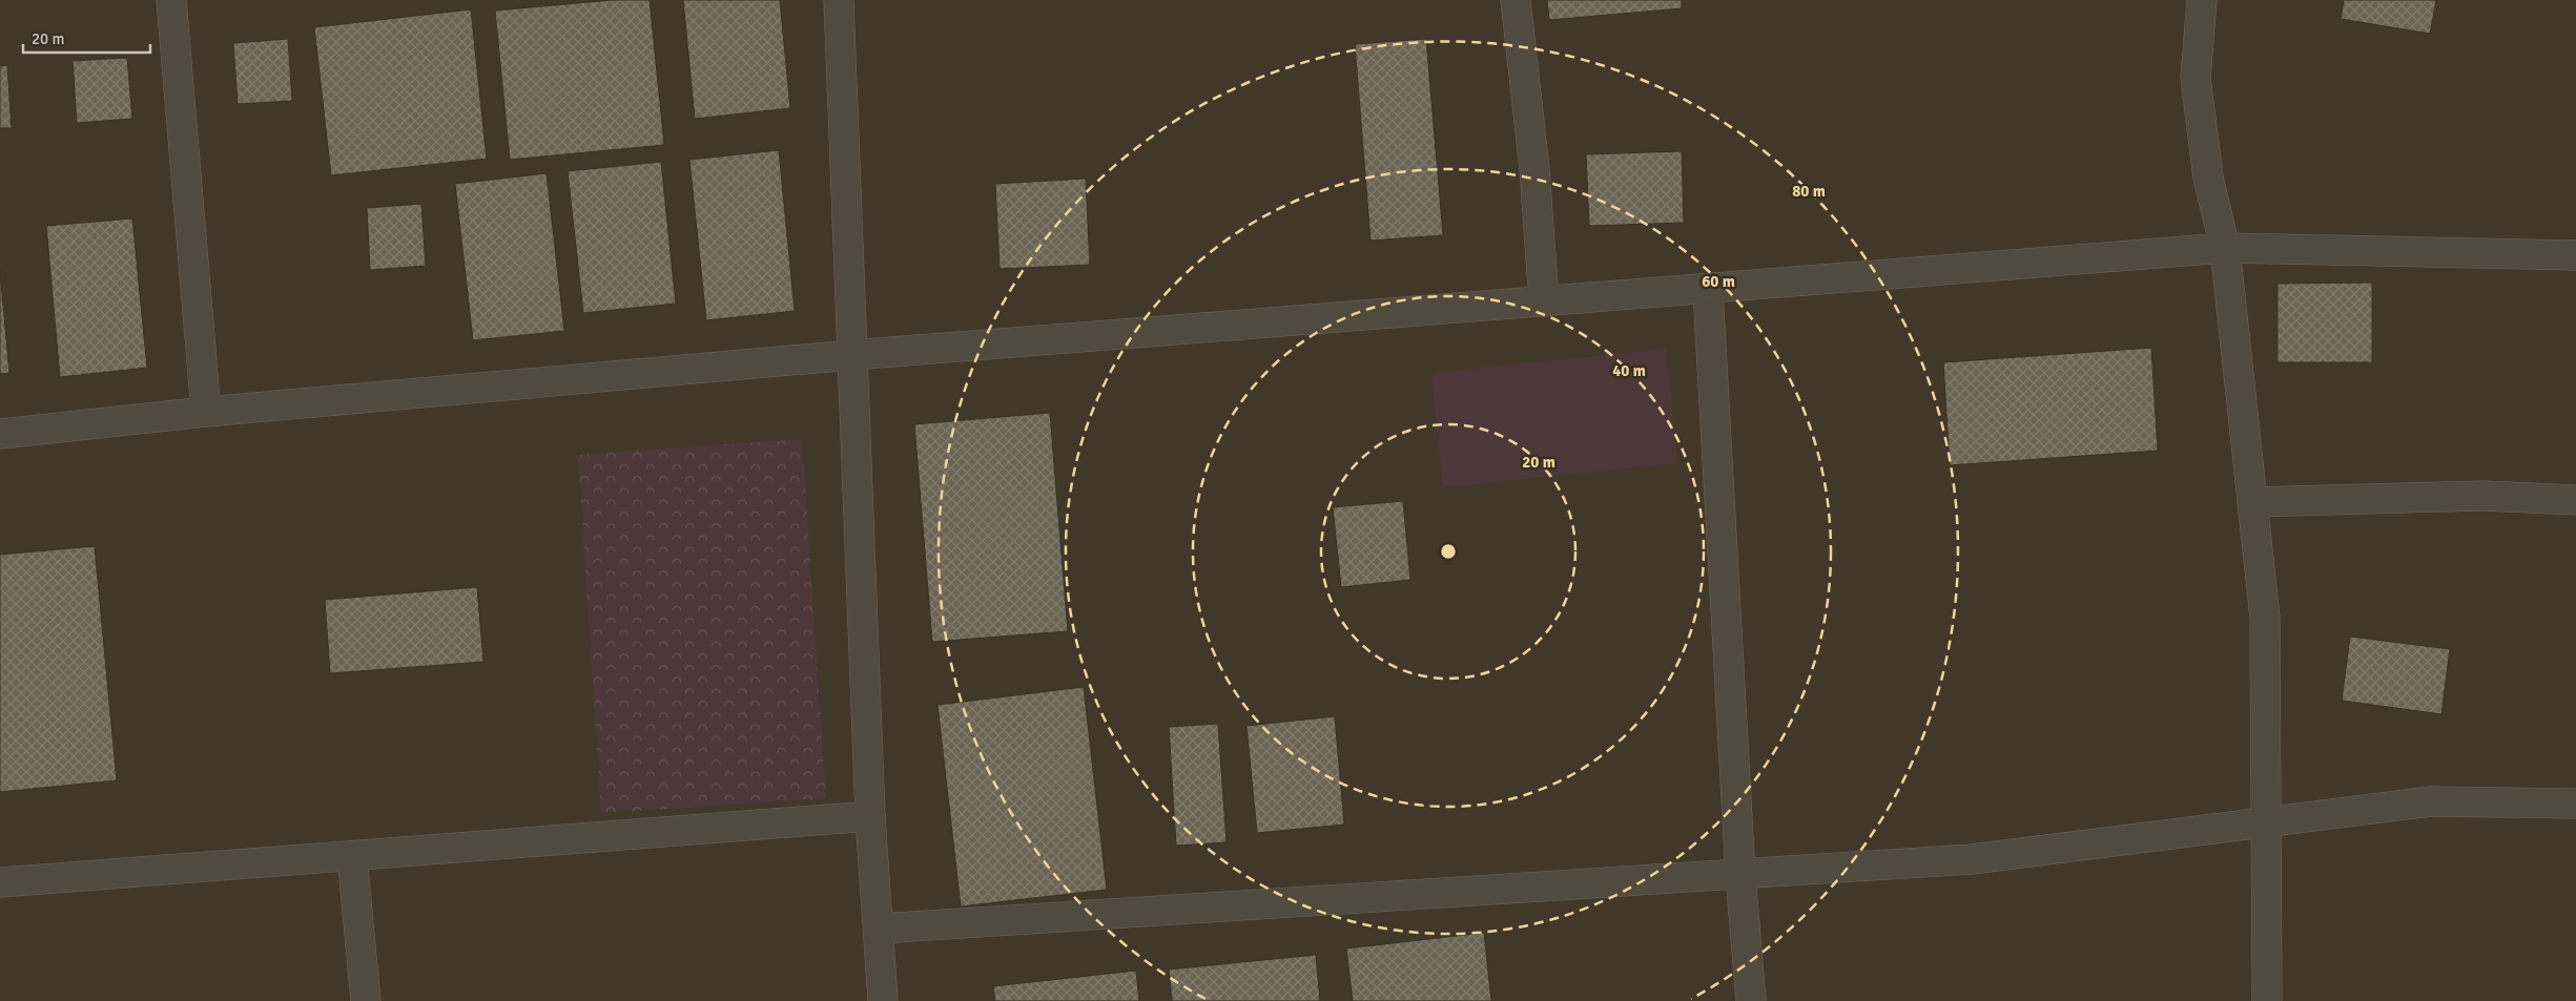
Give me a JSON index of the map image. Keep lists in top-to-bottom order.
{
  "scale_bar": "20 m",
  "rings": [
    "80 m",
    "60 m",
    "40 m",
    "20 m"
  ]
}
